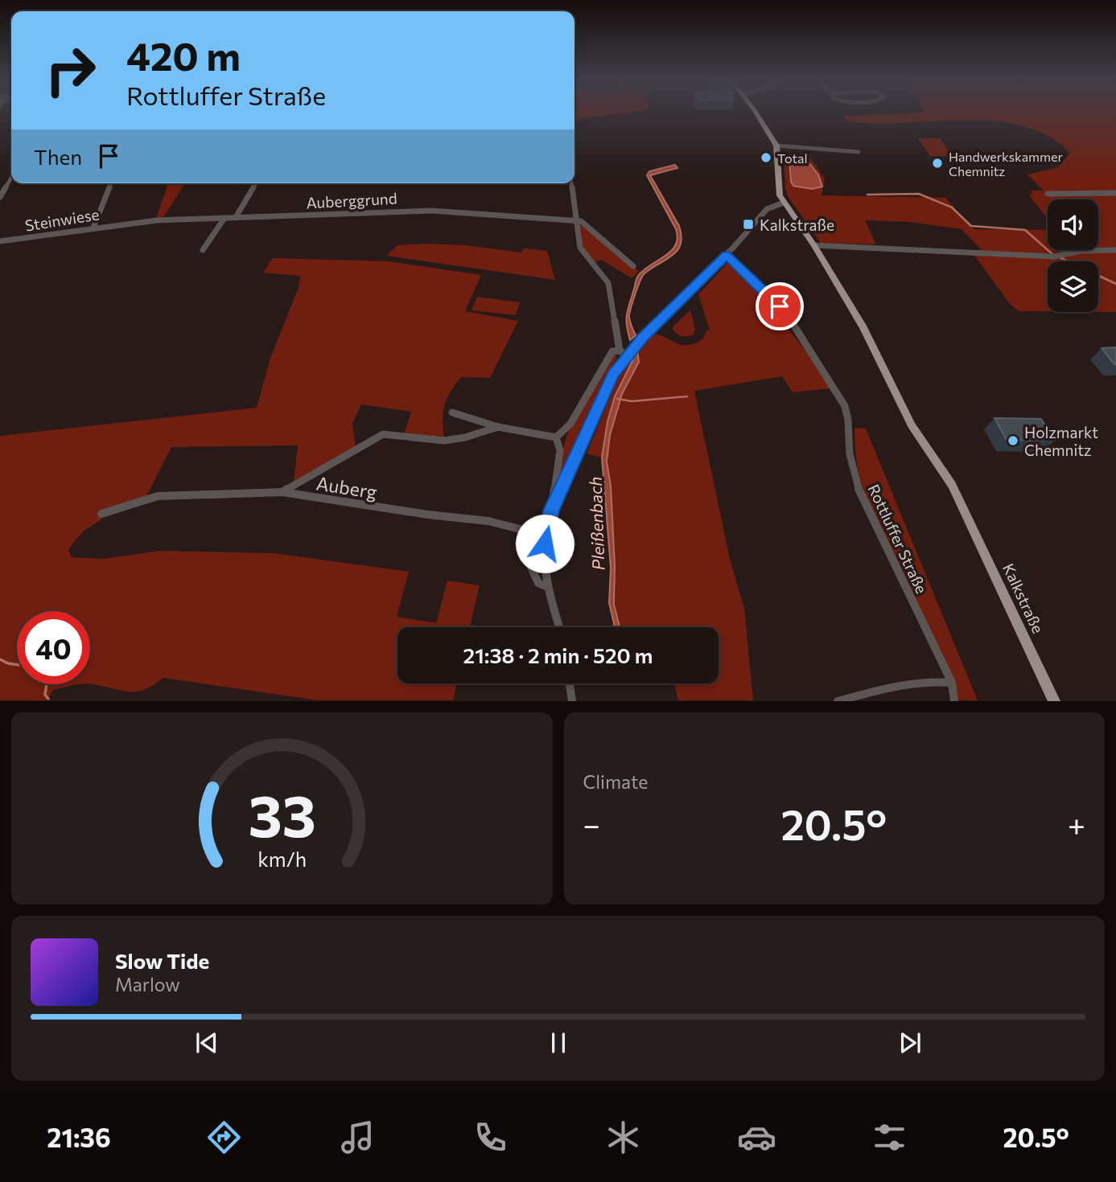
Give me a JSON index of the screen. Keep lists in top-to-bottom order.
{
  "streets": {
    "main road": ["Kalkstraße"],
    "street": [
      "Auberggrund",
      "Steinwiese",
      "Auberg",
      "Rottluffer Straße"
    ]
  },
  "crossings": [
    ["Auberggrund", "Steinwiese"]
  ],
  "water": ["Pleißenbach"],
  "places": {
    "other": ["Total", "Handwerkskammer Chemnitz", "Holzmarkt Chemnitz"],
    "transit": ["Kalkstraße"]
  },
  "page": {
    "turn": ["420 m", "Rottluffer Straße"],
    "then": "Then",
    "limit": "40",
    "trip": "21:38 · 2 min · 520 m",
    "tile": "Climate",
    "heat": ["−", "20.5°", "+"],
    "song": ["Slow Tide", "Marlow"],
    "tabs": ["21:36", "20.5°"],
    "gauge": ["33", "km/h"]
  }
}
